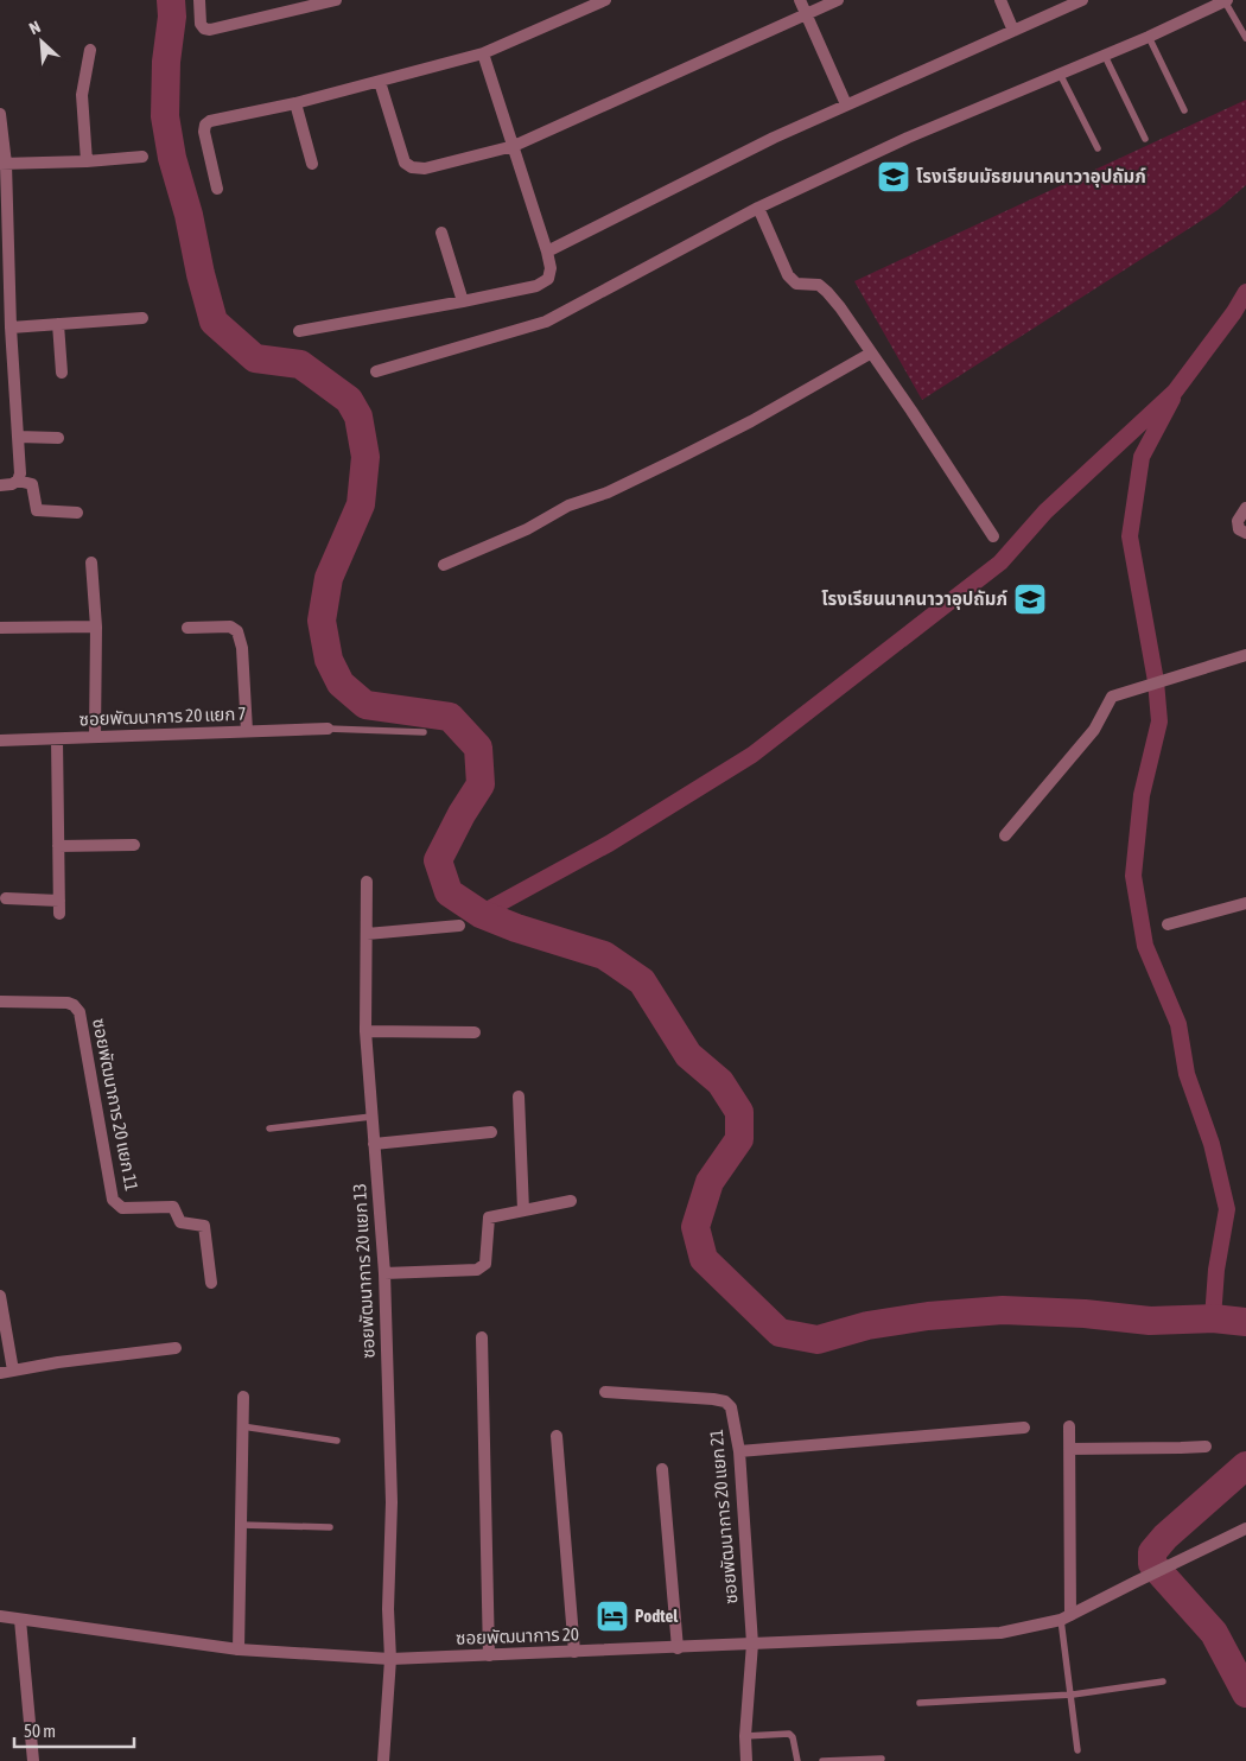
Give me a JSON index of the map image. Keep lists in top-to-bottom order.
{
  "streets": {
    "street": [
      "ซอยพัฒนาการ 20 แยก 7",
      "ซอยพัฒนาการ 20 แยก 11",
      "ซอยพัฒนาการ 20 แยก 13",
      "ซอยพัฒนาการ 20 แยก 21",
      "ซอยพัฒนาการ 20"
    ]
  },
  "crossings": [
    ["ซอยพัฒนาการ 20 แยก 13", "ซอยพัฒนาการ 20"],
    ["ซอยพัฒนาการ 20 แยก 21", "ซอยพัฒนาการ 20"]
  ],
  "places": {
    "school or university": ["โรงเรียนมัธยมนาคนาวาอุปถัมภ์", "โรงเรียนนาคนาวาอุปถัมภ์"],
    "hotel": ["Podtel"]
  },
  "scale_bar": "50 m",
  "north": "top left"
}
